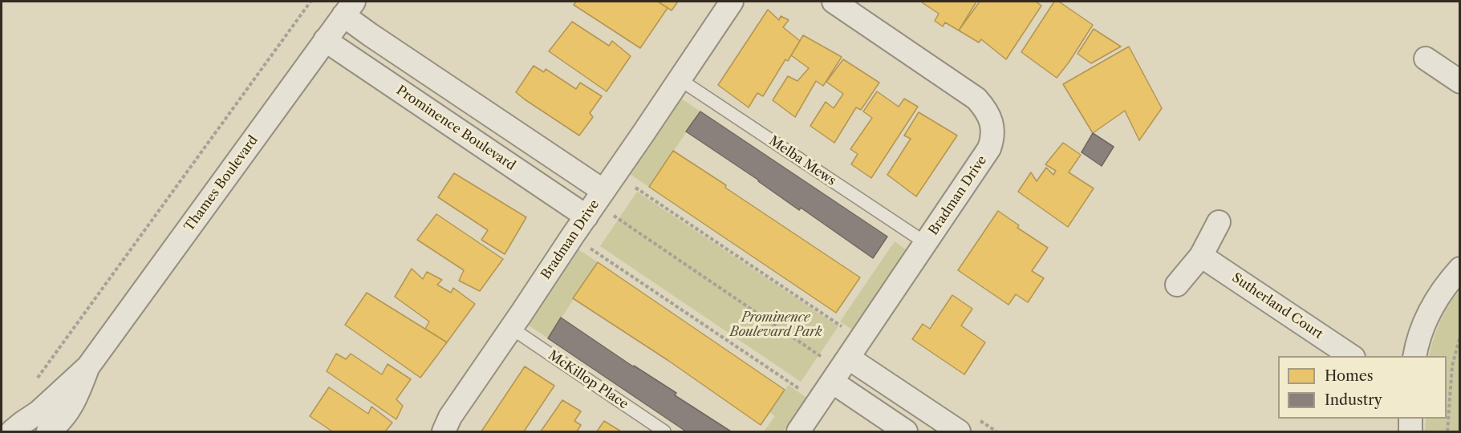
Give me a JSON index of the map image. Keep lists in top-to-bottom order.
{
  "streets": {
    "street": [
      "Prominence Boulevard",
      "Thames Boulevard",
      "Bradman Drive",
      "Sutherland Court"
    ],
    "lane": ["Melba Mews", "McKillop Place"]
  },
  "crossings": [
    ["Prominence Boulevard", "Thames Boulevard"],
    ["Prominence Boulevard", "Bradman Drive"],
    ["Melba Mews", "Bradman Drive"],
    ["Bradman Drive", "McKillop Place"]
  ],
  "parks": ["Prominence Boulevard Park"],
  "legend": ["Homes", "Industry"]
}
